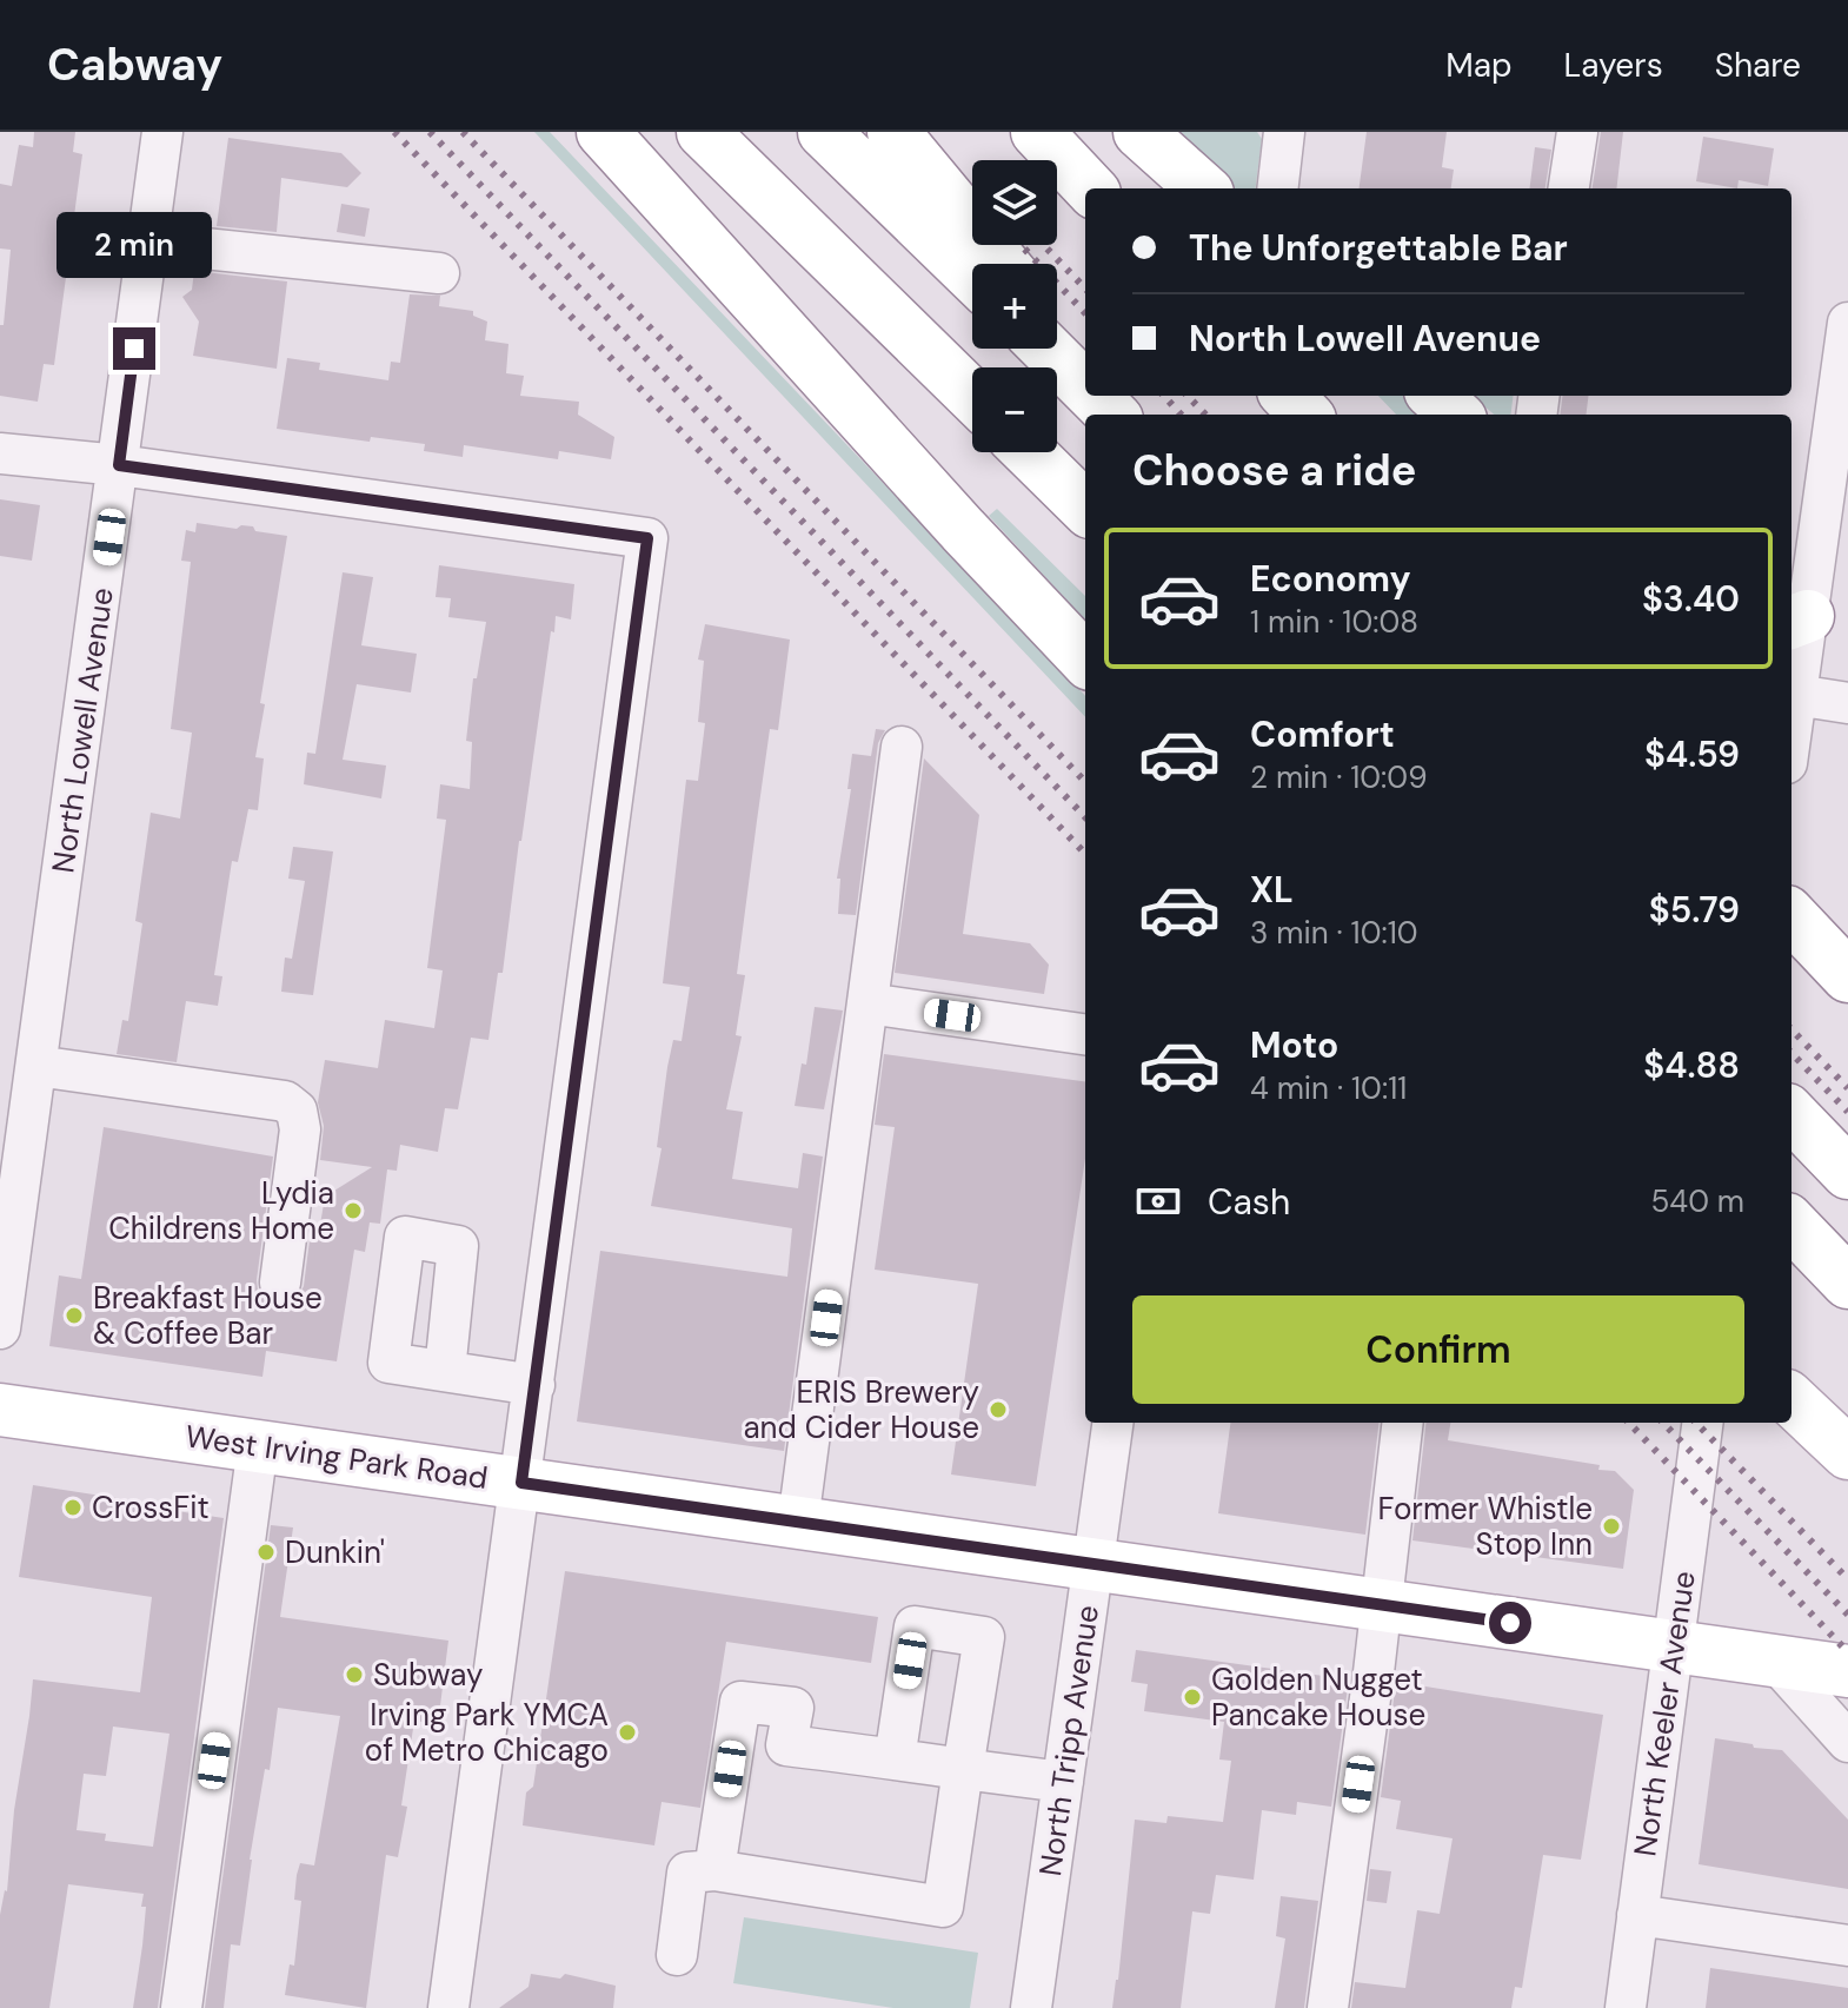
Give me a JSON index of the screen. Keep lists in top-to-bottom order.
{
  "streets": {
    "main road": ["West Irving Park Road"],
    "street": ["North Lowell Avenue", "North Keeler Avenue", "North Tripp Avenue"]
  },
  "crossings": [
    ["West Irving Park Road", "North Keeler Avenue"],
    ["West Irving Park Road", "North Tripp Avenue"]
  ],
  "places": [
    "Lydia Childrens Home",
    "Breakfast House & Coffee Bar",
    "ERIS Brewery and Cider House",
    "CrossFit",
    "Former Whistle Stop Inn",
    "Dunkin'",
    "Subway",
    "Golden Nugget Pancake House",
    "Irving Park YMCA of Metro Chicago"
  ],
  "page": {
    "header": "Cabway",
    "nav": ["Map", "Layers", "Share"],
    "map_buttons": ["+", "−"],
    "banner": ["The Unforgettable Bar", "North Lowell Avenue"],
    "bubble": "2 min",
    "heading": "Choose a ride",
    "list": [
      {
        "name": "Economy",
        "note": "1 min · 10:08",
        "value": "$3.40"
      },
      {
        "name": "Comfort",
        "note": "2 min · 10:09",
        "value": "$4.59"
      },
      {
        "name": "XL",
        "note": "3 min · 10:10",
        "value": "$5.79"
      },
      {
        "name": "Moto",
        "note": "4 min · 10:11",
        "value": "$4.88"
      }
    ],
    "pay": ["Cash", "540 m"],
    "buttons": "Confirm"
  }
}
